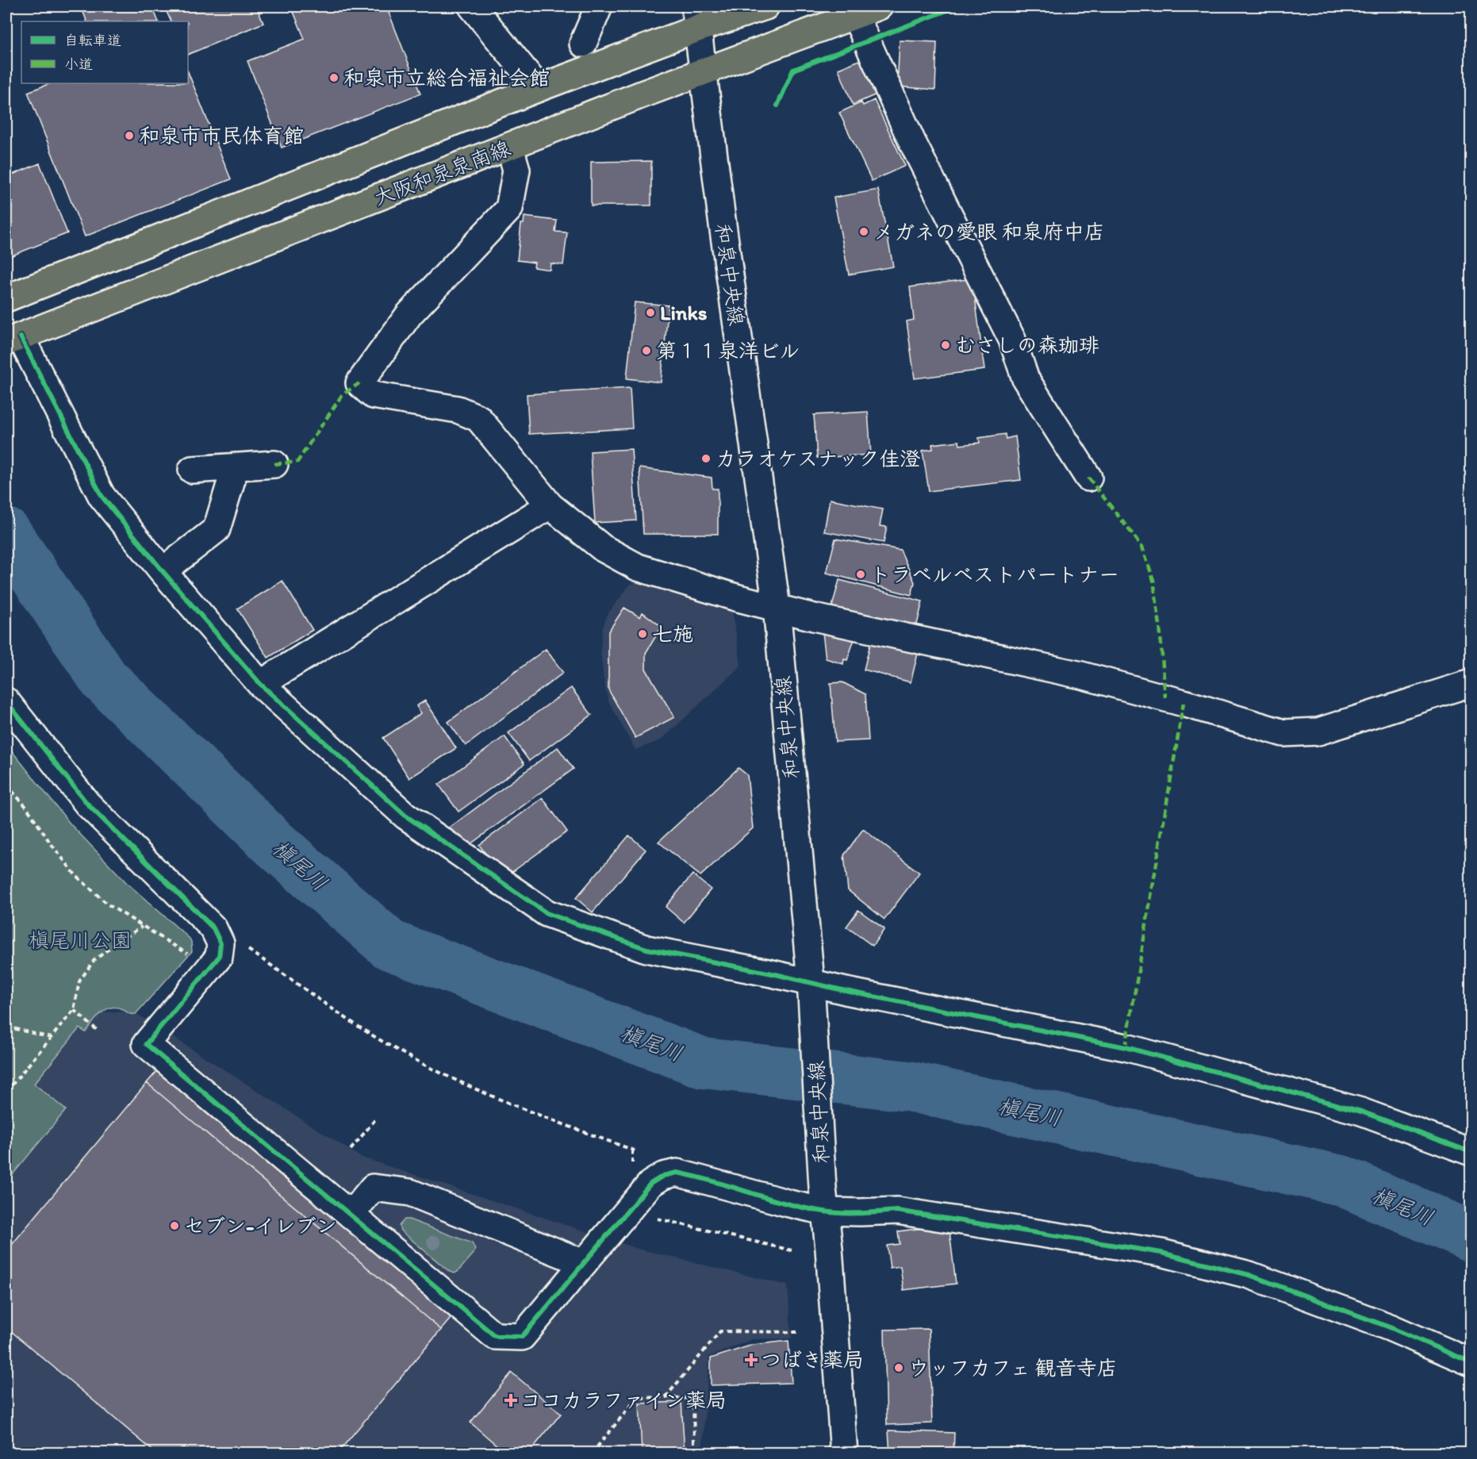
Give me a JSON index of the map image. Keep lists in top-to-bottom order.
{
  "streets": {
    "main road": ["大阪和泉泉南線"],
    "street": ["和泉中央線"]
  },
  "crossings": [
    ["大阪和泉泉南線", "和泉中央線"]
  ],
  "water": ["槇尾川"],
  "parks": ["槇尾川公園"],
  "places": {
    "other": [
      "和泉市立総合福祉会館",
      "和泉市市民体育館",
      "メガネの愛眼 和泉府中店",
      "Links",
      "むさしの森珈琲",
      "第１１泉洋ビル",
      "カラオケスナック佳澄",
      "トラベルベストパートナー",
      "七施",
      "セブン-イレブン",
      "ウッフカフェ 観音寺店"
    ],
    "health": ["つばき薬局", "ココカラファイン薬局"]
  },
  "legend": ["自転車道", "小道"]
}
